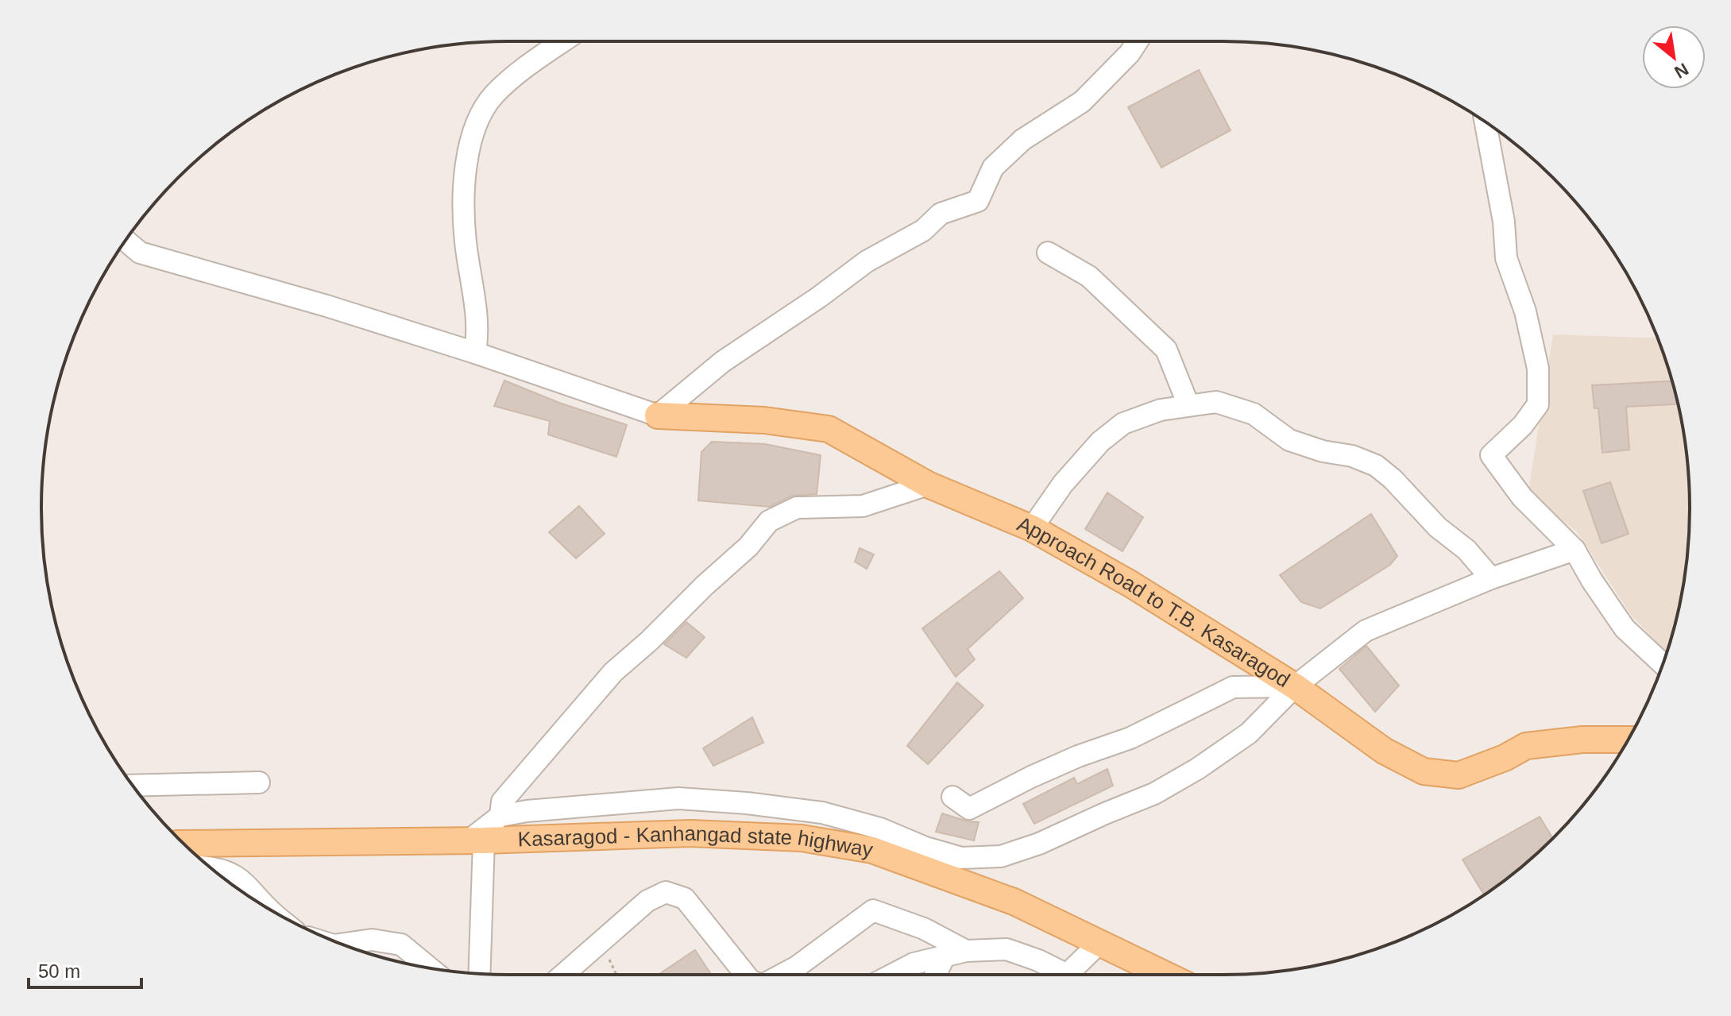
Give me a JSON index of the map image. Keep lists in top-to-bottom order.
{
  "streets": {
    "main road": ["Approach Road to T.B. Kasaragod", "Kasaragod - Kanhangad state highway"]
  },
  "scale_bar": "50 m",
  "north": "bottom right"
}
